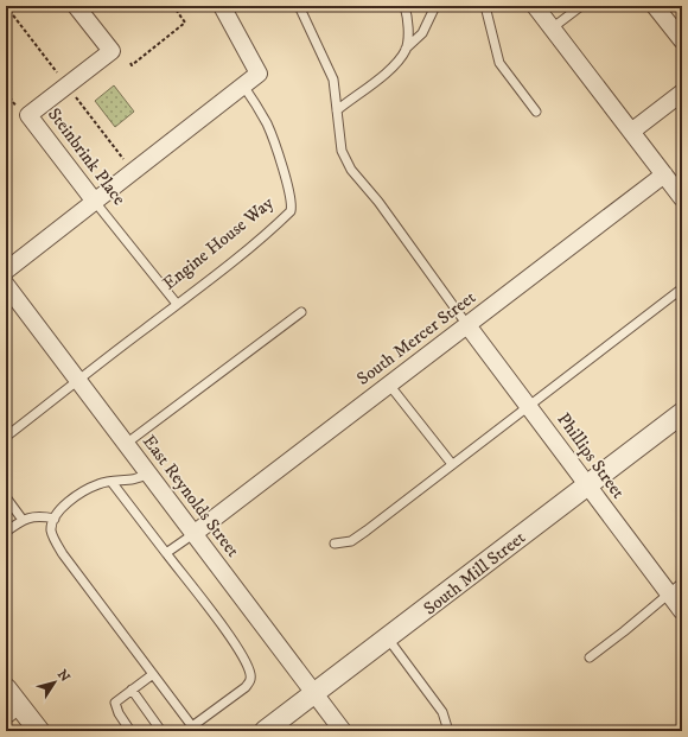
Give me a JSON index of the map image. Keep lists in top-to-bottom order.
{
  "streets": {
    "street": [
      "Steinbrink Place",
      "South Mercer Street",
      "Phillips Street",
      "East Reynolds Street",
      "South Mill Street"
    ],
    "lane": ["Engine House Way"]
  },
  "crossings": [
    ["Steinbrink Place", "Engine House Way"],
    ["Engine House Way", "East Reynolds Street"],
    ["South Mercer Street", "Phillips Street"],
    ["South Mercer Street", "East Reynolds Street"],
    ["Phillips Street", "South Mill Street"],
    ["East Reynolds Street", "South Mill Street"]
  ],
  "north": "top right"
}
